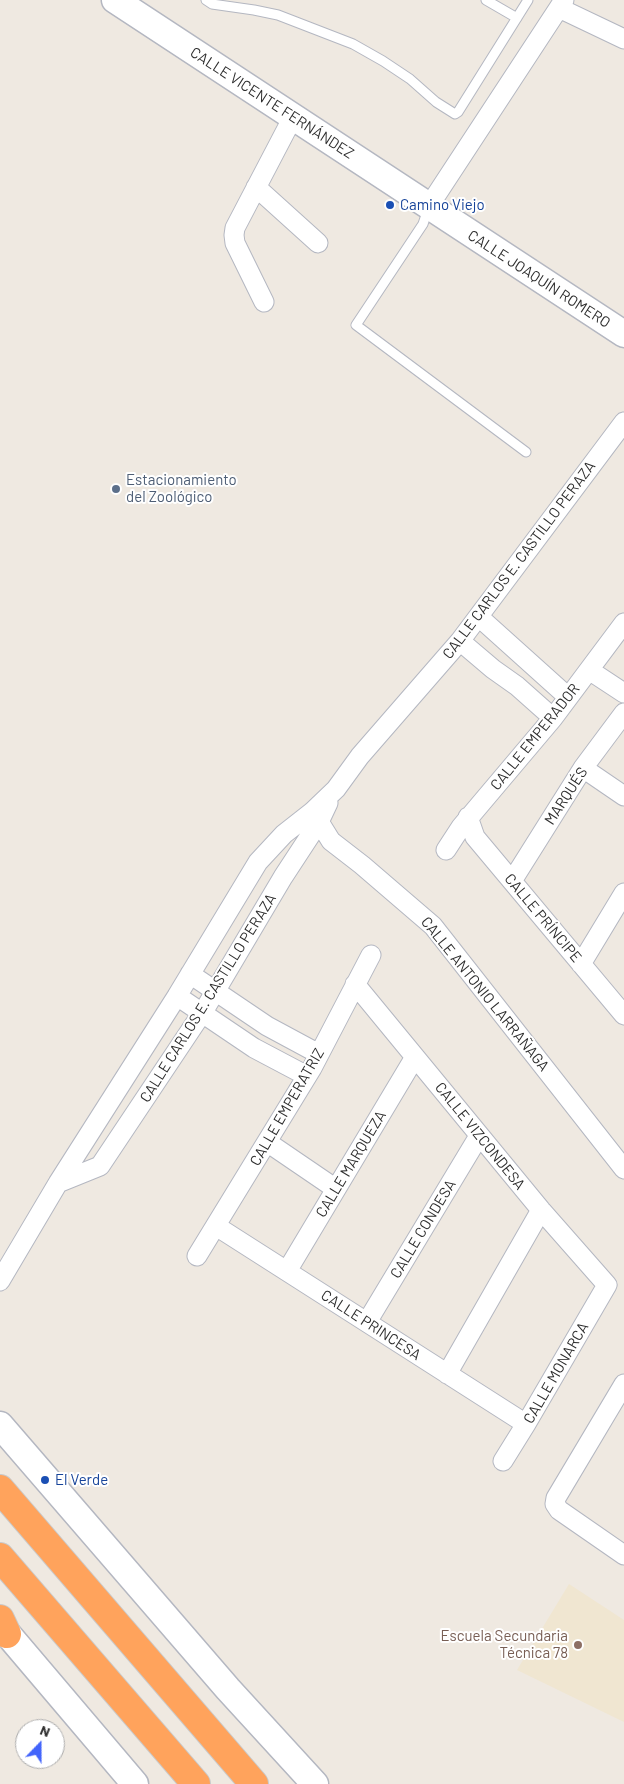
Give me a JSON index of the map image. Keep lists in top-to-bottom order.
{
  "streets": {
    "street": [
      "CALLE VICENTE FERNÁNDEZ",
      "CALLE JOAQUÍN ROMERO",
      "CALLE CARLOS E. CASTILLO PERAZA",
      "CALLE EMPERADOR",
      "MARQUÉS",
      "CALLE PRÍNCIPE",
      "CALLE ANTONIO LARRAÑAGA",
      "CALLE EMPERATRIZ",
      "CALLE VIZCONDESA",
      "CALLE MARQUEZA",
      "CALLE CONDESA",
      "CALLE PRINCESA",
      "CALLE MONARCA"
    ]
  },
  "crossings": [
    ["CALLE VICENTE FERNÁNDEZ", "CALLE JOAQUÍN ROMERO"],
    ["CALLE CARLOS E. CASTILLO PERAZA", "CALLE ANTONIO LARRAÑAGA"],
    ["CALLE EMPERADOR", "CALLE PRÍNCIPE"],
    ["MARQUÉS", "CALLE PRÍNCIPE"],
    ["CALLE EMPERATRIZ", "CALLE VIZCONDESA"],
    ["CALLE EMPERATRIZ", "CALLE PRINCESA"],
    ["CALLE VIZCONDESA", "CALLE MARQUEZA"],
    ["CALLE VIZCONDESA", "CALLE CONDESA"],
    ["CALLE VIZCONDESA", "CALLE MONARCA"],
    ["CALLE MARQUEZA", "CALLE PRINCESA"],
    ["CALLE CONDESA", "CALLE PRINCESA"],
    ["CALLE PRINCESA", "CALLE MONARCA"]
  ],
  "places": [
    "Camino Viejo",
    "Estacionamiento del Zoológico",
    "El Verde",
    "Escuela Secundaria Técnica 78"
  ],
  "north": "top"
}
